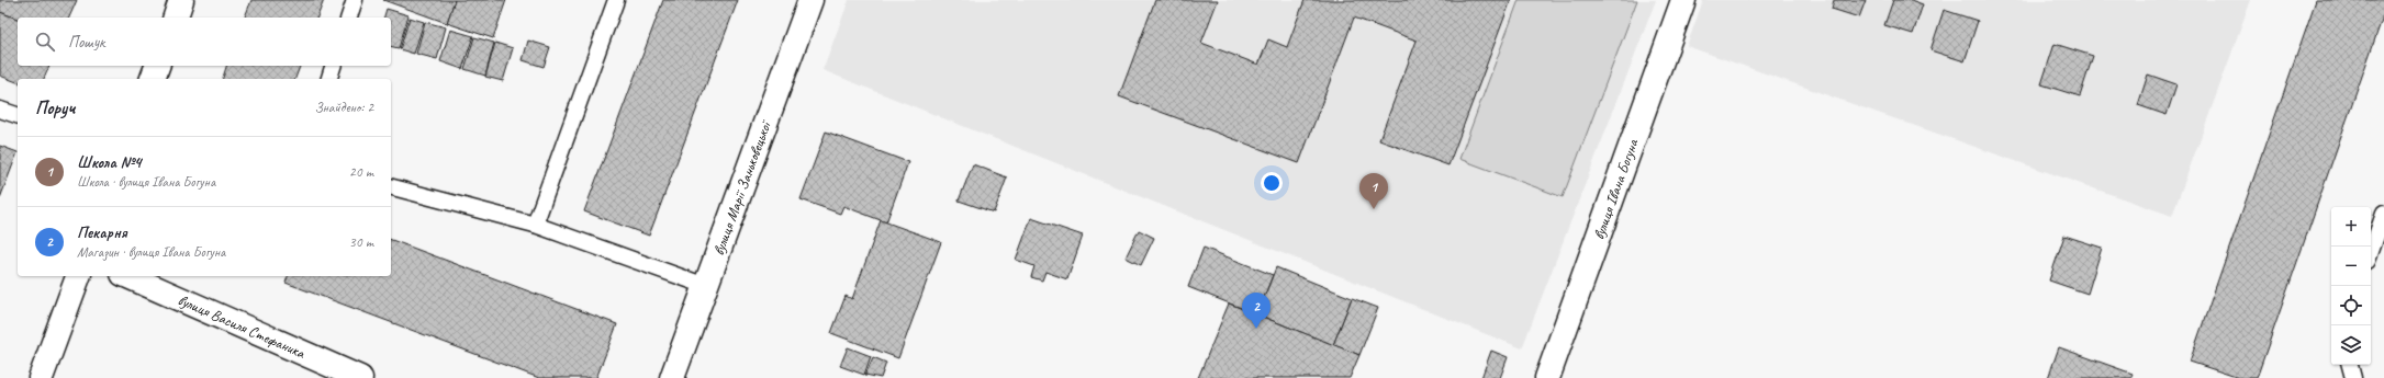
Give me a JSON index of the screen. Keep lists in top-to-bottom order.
{
  "streets": {
    "street": ["вулиця Марії Заньковецької", "вулиця Івана Богуна", "вулиця Василя Стефаника"]
  },
  "page": {
    "search": "Пошук",
    "heading": ["Поруч", "Знайдено: 2"],
    "list": [
      {
        "mark": "1",
        "name": "Школа №4",
        "note": "Школа · вулиця Івана Богуна",
        "value": "20 m"
      },
      {
        "mark": "2",
        "name": "Пекарня",
        "note": "Магазин · вулиця Івана Богуна",
        "value": "30 m"
      }
    ],
    "pins": ["1", "2"],
    "map_buttons": ["+", "−"]
  }
}
